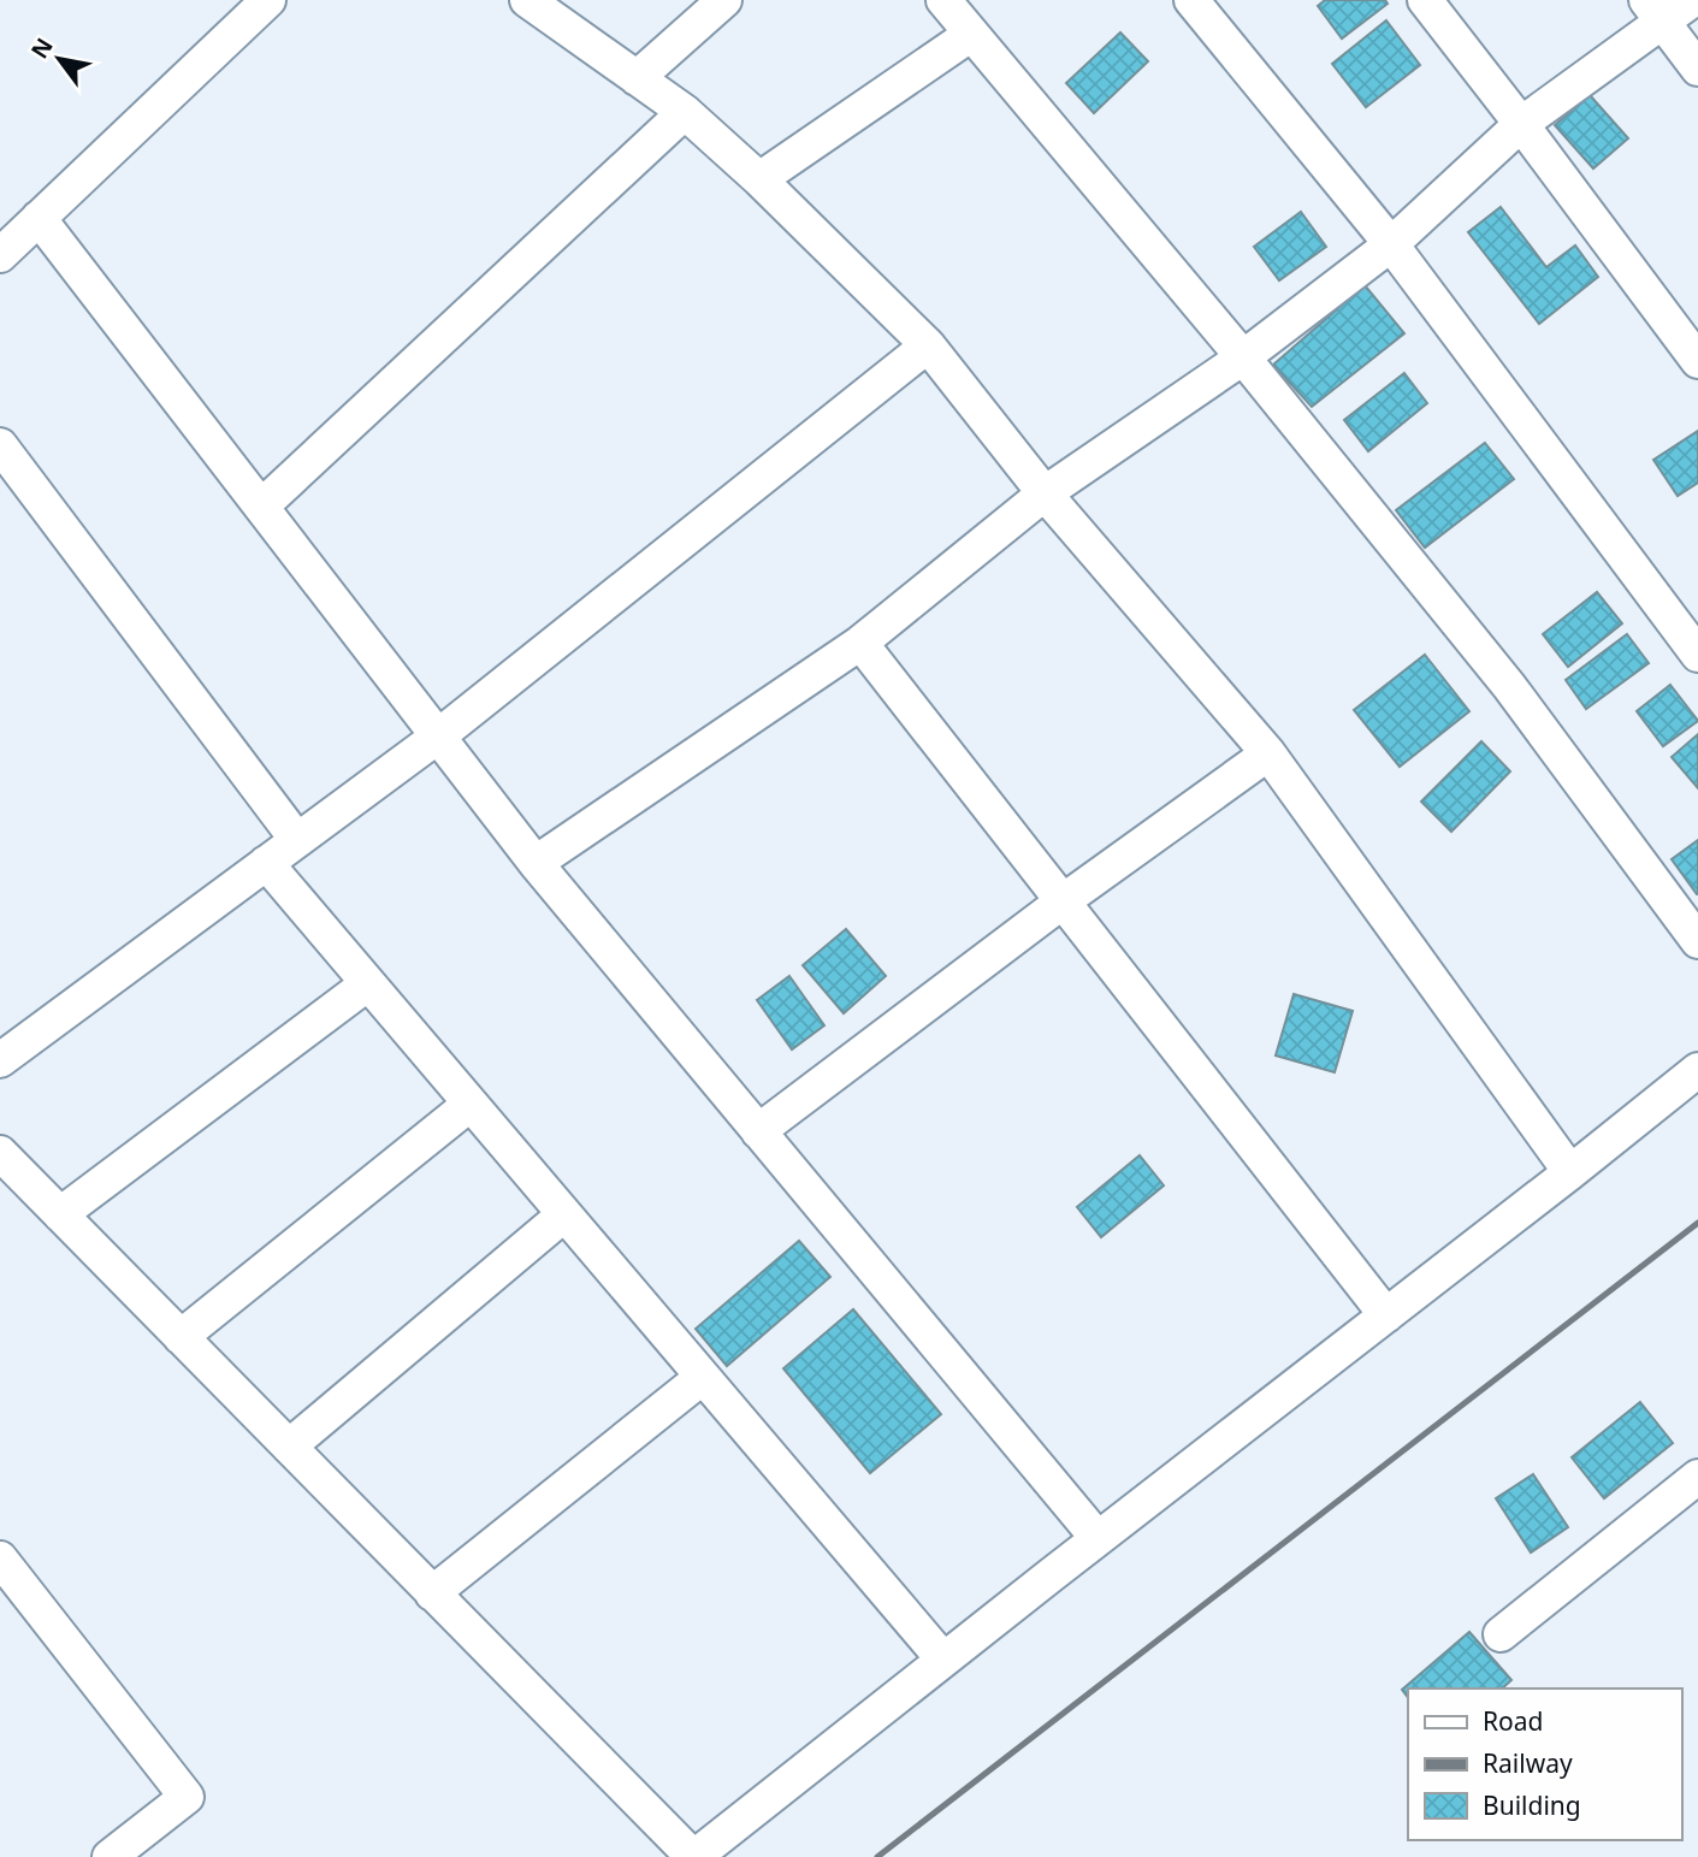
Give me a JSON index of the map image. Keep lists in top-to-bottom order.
{
  "legend": ["Road", "Railway", "Building"],
  "north": "top left"
}
